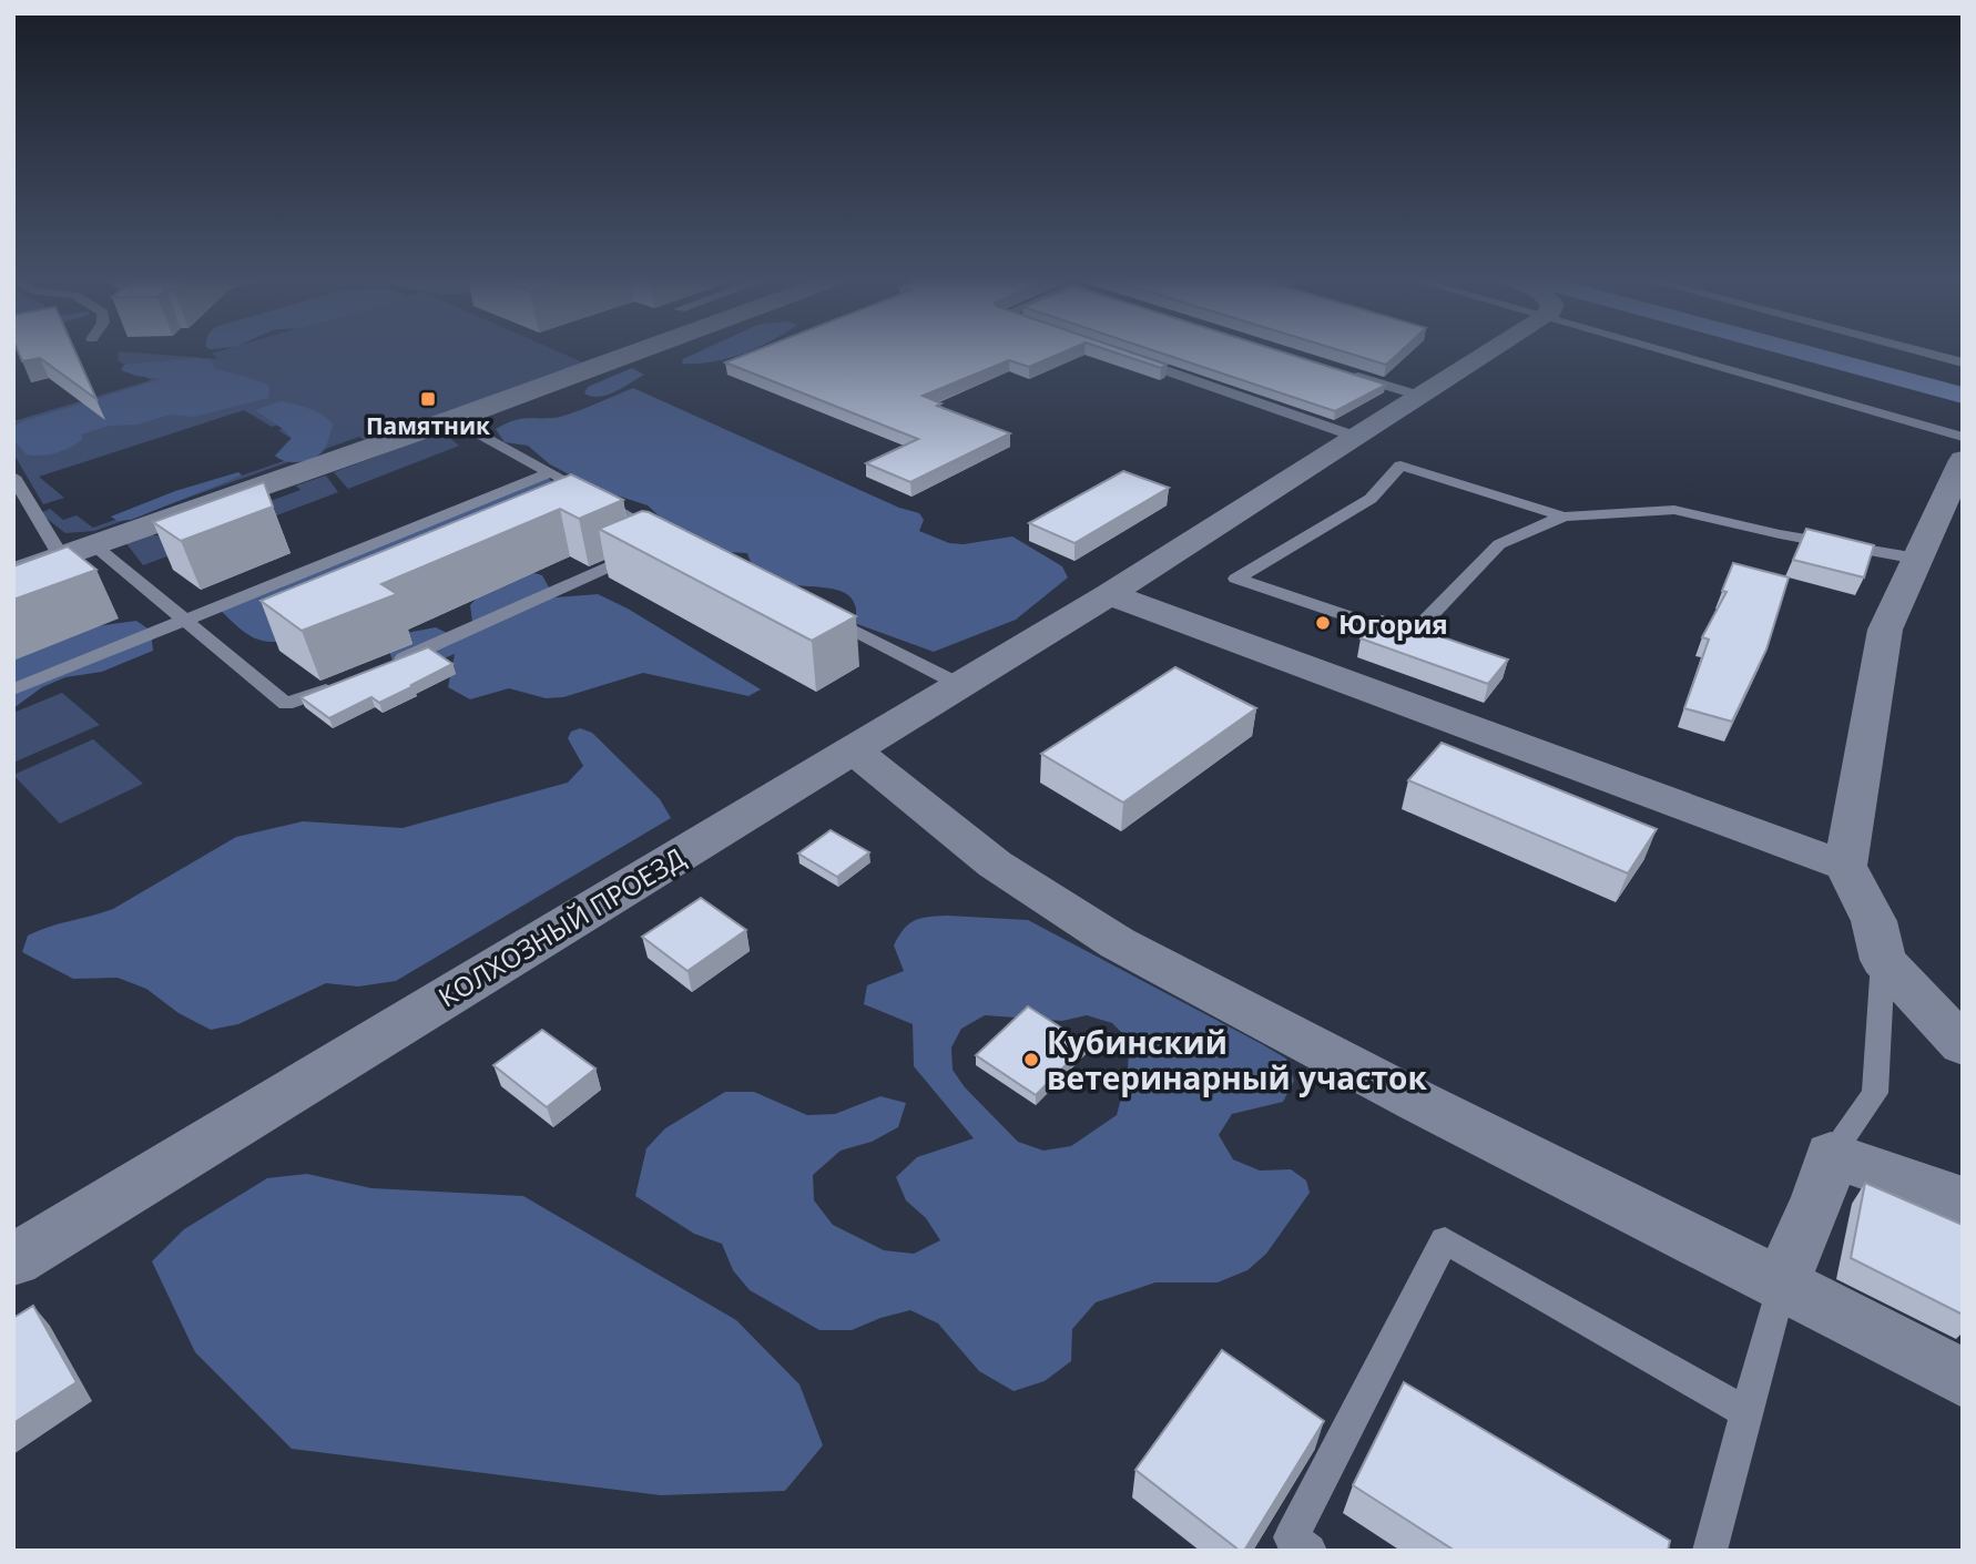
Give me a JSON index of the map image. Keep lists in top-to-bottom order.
{
  "streets": {
    "street": ["КОЛХОЗНЫЙ ПРОЕЗД"]
  },
  "places": {
    "transit": ["Памятник"],
    "other": ["Югория", "Кубинский ветеринарный участок"]
  }
}
